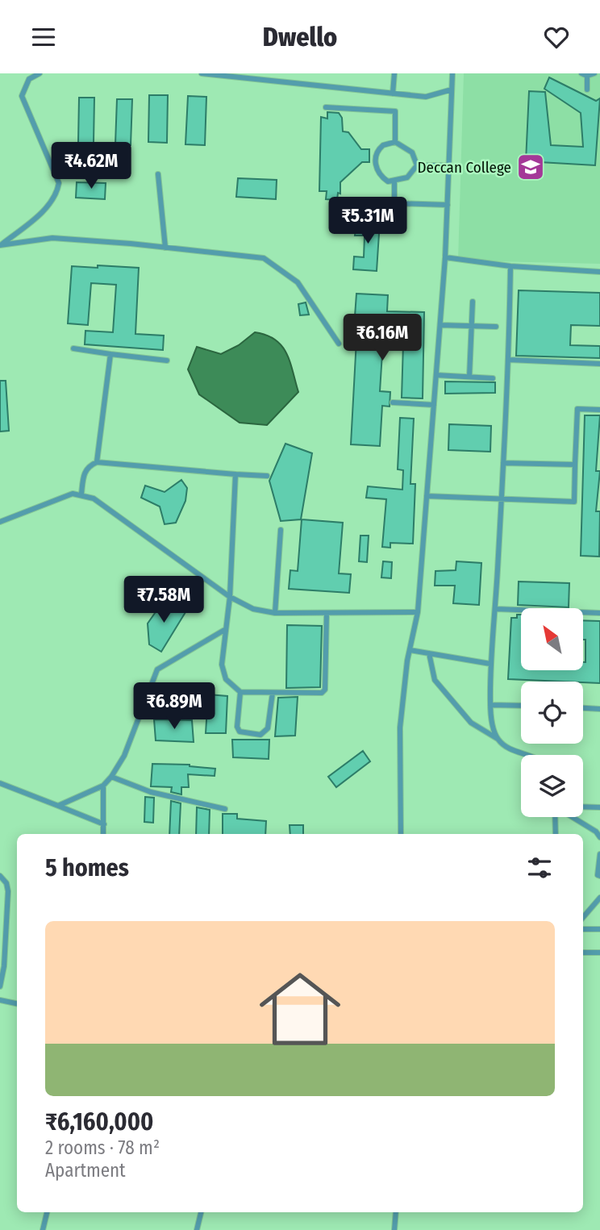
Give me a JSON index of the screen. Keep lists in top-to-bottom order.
{
  "places": {
    "school or university": ["Deccan College"]
  },
  "north": "top left",
  "page": {
    "header": "Dwello",
    "price": [
      "₹4.62M",
      "₹5.31M",
      "₹6.16M",
      "₹7.58M",
      "₹6.89M"
    ],
    "heading": "5 homes",
    "list": [
      {
        "name": "₹6,160,000",
        "note": "2 rooms · 78 m² · Apartment"
      }
    ]
  }
}
